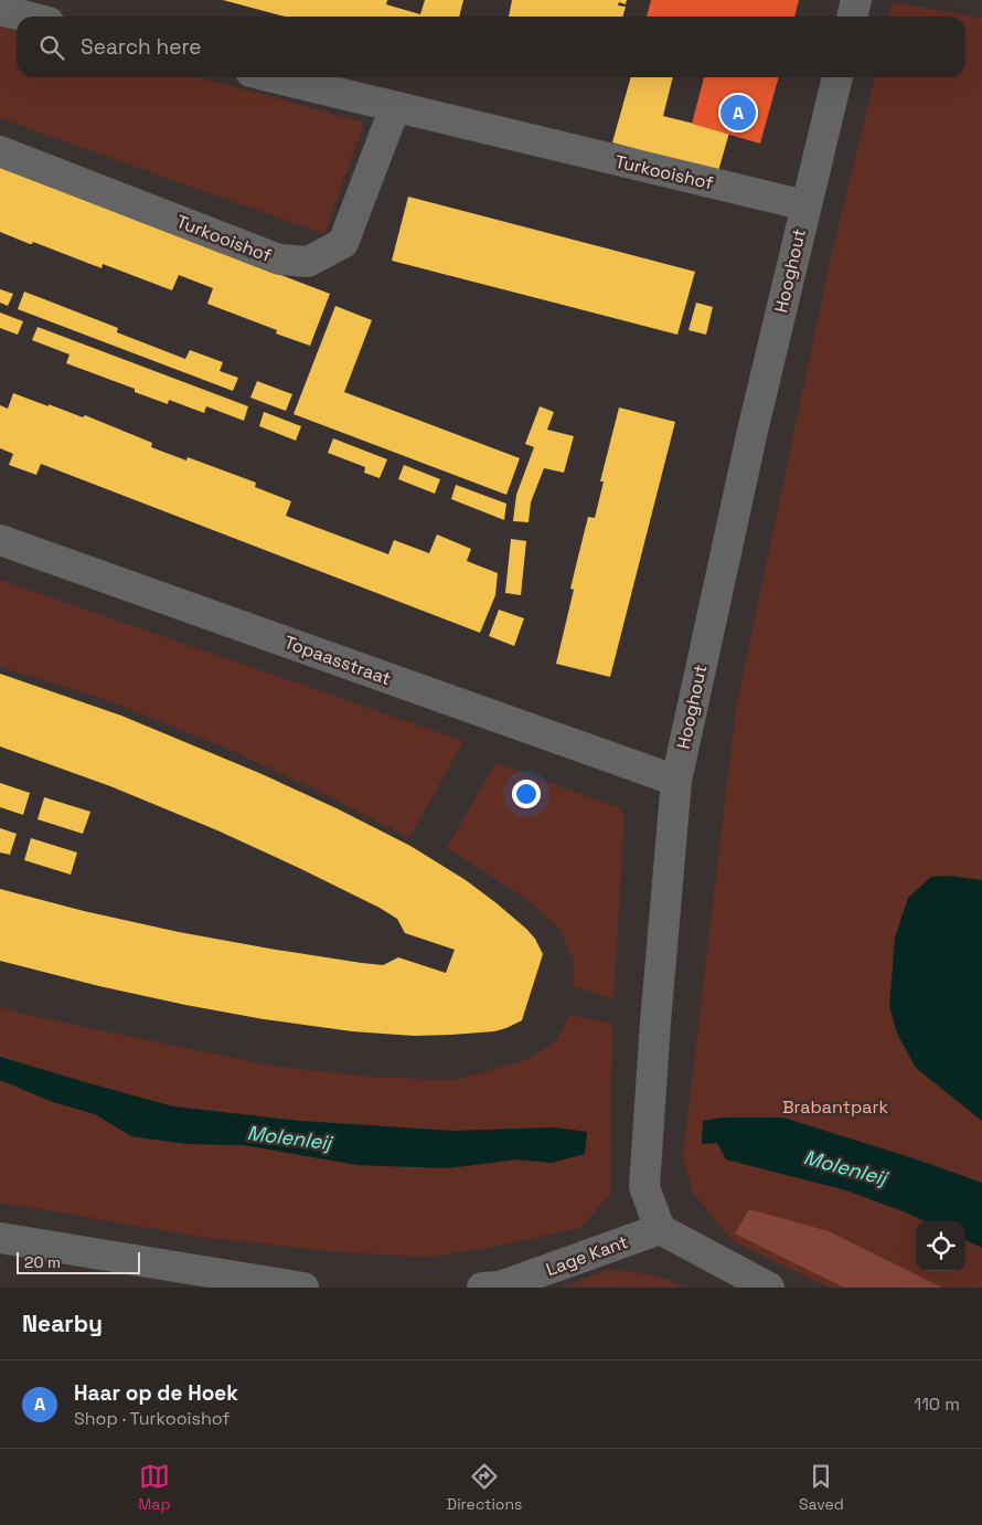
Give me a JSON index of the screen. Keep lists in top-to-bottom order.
{
  "streets": {
    "street": [
      "Turkooishof",
      "Hooghout",
      "Topaasstraat",
      "Lage Kant"
    ]
  },
  "crossings": [
    ["Turkooishof", "Hooghout"],
    ["Hooghout", "Topaasstraat"],
    ["Hooghout", "Lage Kant"]
  ],
  "water": ["Molenleij"],
  "parks": ["Brabantpark"],
  "scale_bar": "20 m",
  "page": {
    "search": "Search here",
    "pins": "A",
    "scale": "20 m",
    "heading": "Nearby",
    "list": [
      {
        "mark": "A",
        "name": "Haar op de Hoek",
        "note": "Shop · Turkooishof",
        "value": "110 m"
      }
    ],
    "nav": ["Map", "Directions", "Saved"]
  }
}
